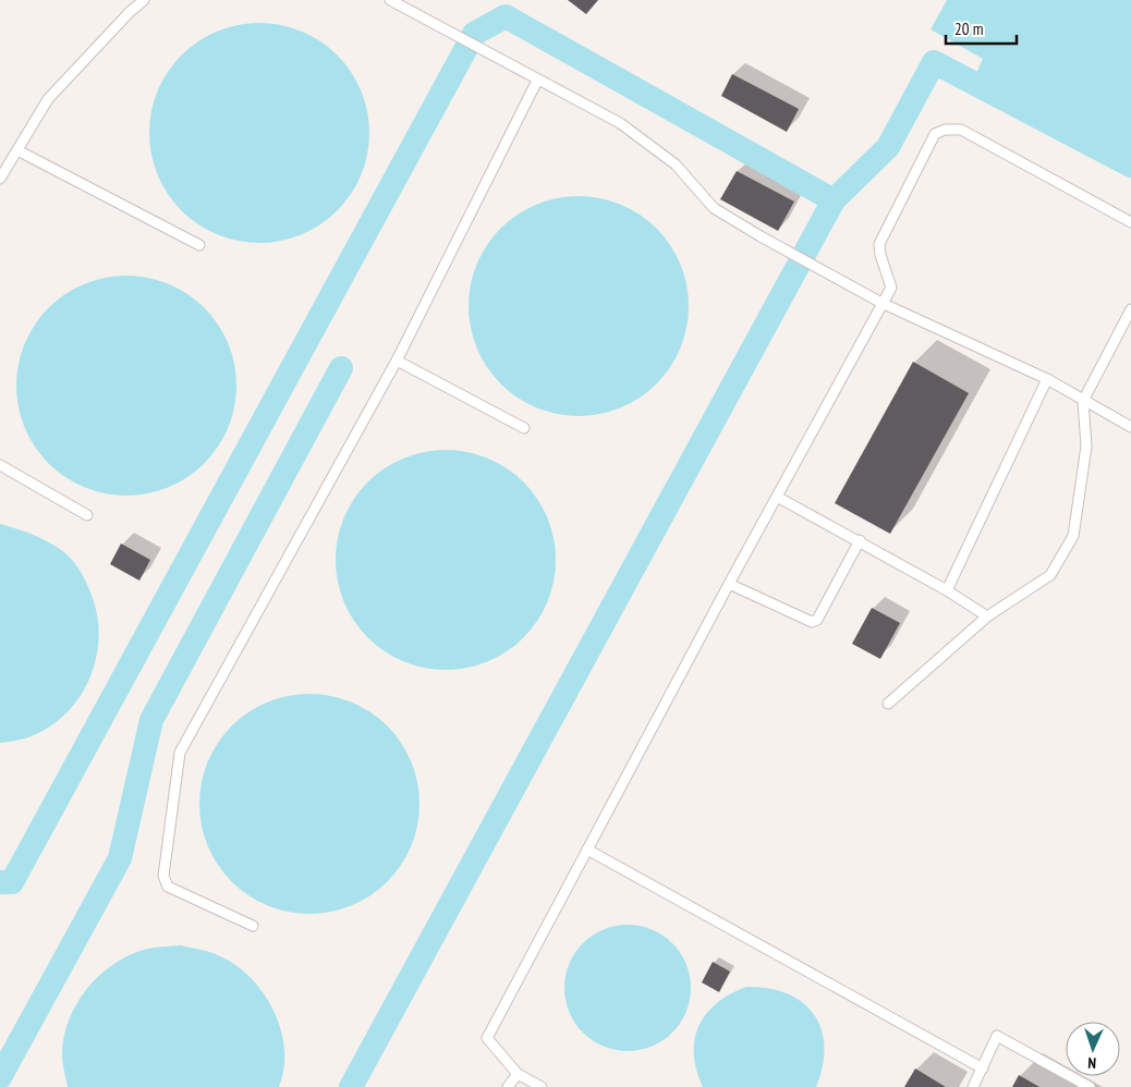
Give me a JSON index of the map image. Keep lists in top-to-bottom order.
{
  "scale_bar": "20 m",
  "north": "bottom"
}
